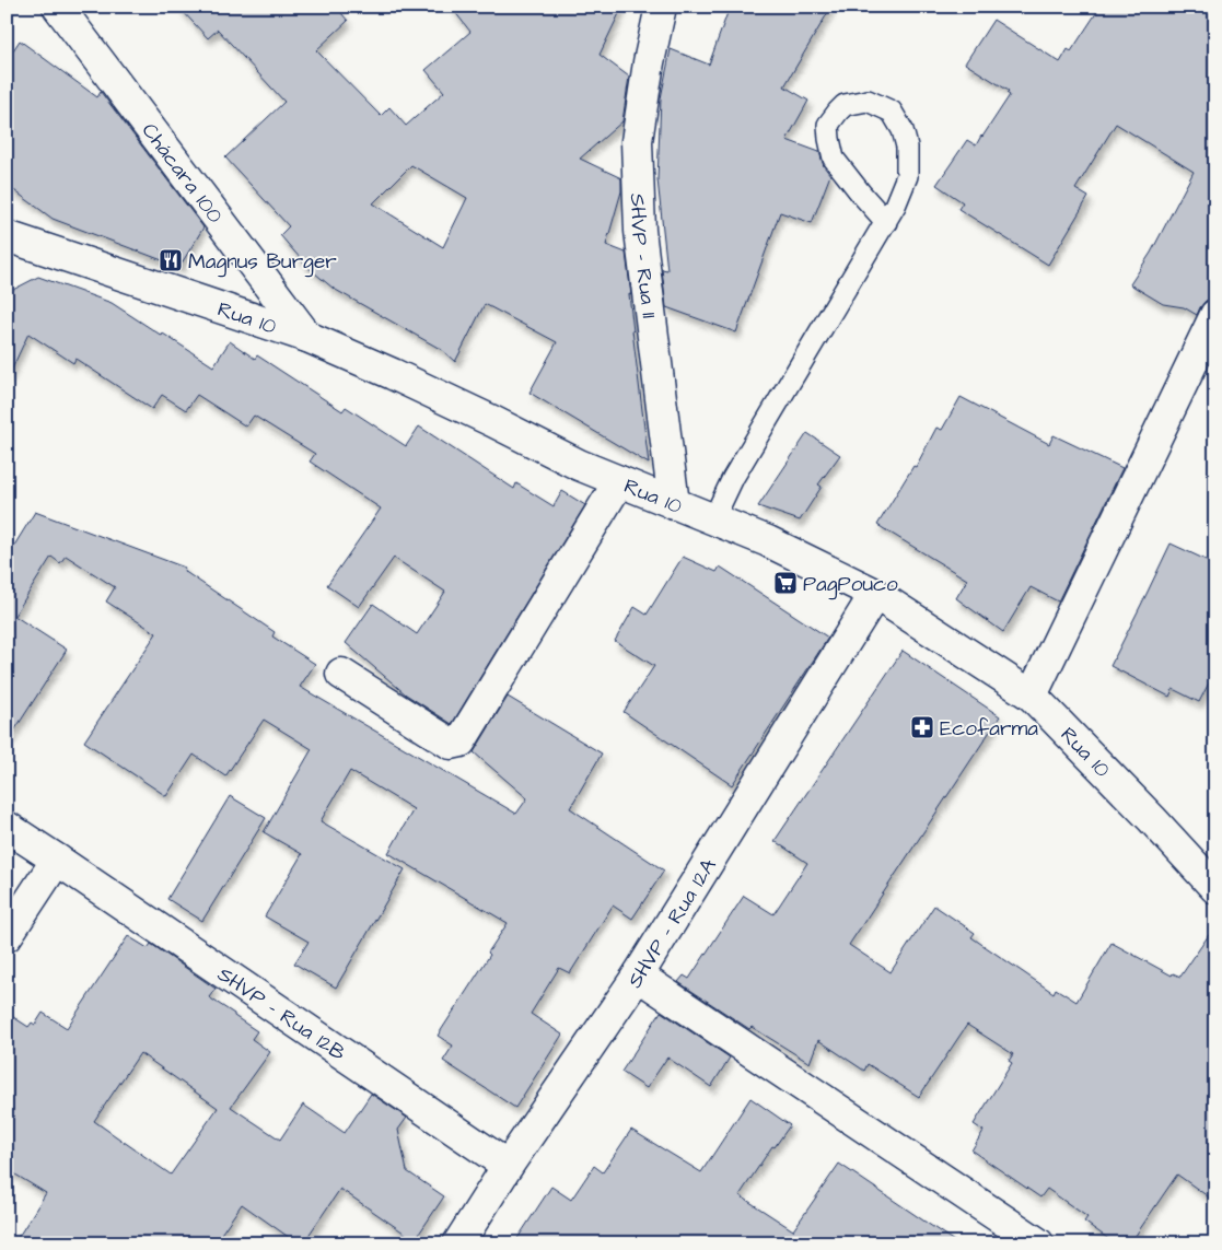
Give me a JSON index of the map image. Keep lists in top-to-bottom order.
{
  "streets": {
    "street": [
      "Chácara 100",
      "SHVP - Rua 11",
      "Rua 10",
      "SHVP - Rua 12A",
      "SHVP - Rua 12B"
    ]
  },
  "crossings": [
    ["Chácara 100", "Rua 10"],
    ["SHVP - Rua 11", "Rua 10"],
    ["Rua 10", "SHVP - Rua 12A"],
    ["SHVP - Rua 12A", "SHVP - Rua 12B"]
  ],
  "places": {
    "restaurant": ["Magnus Burger"],
    "supermarket": ["PagPouco"],
    "pharmacy": ["Ecofarma"]
  }
}
